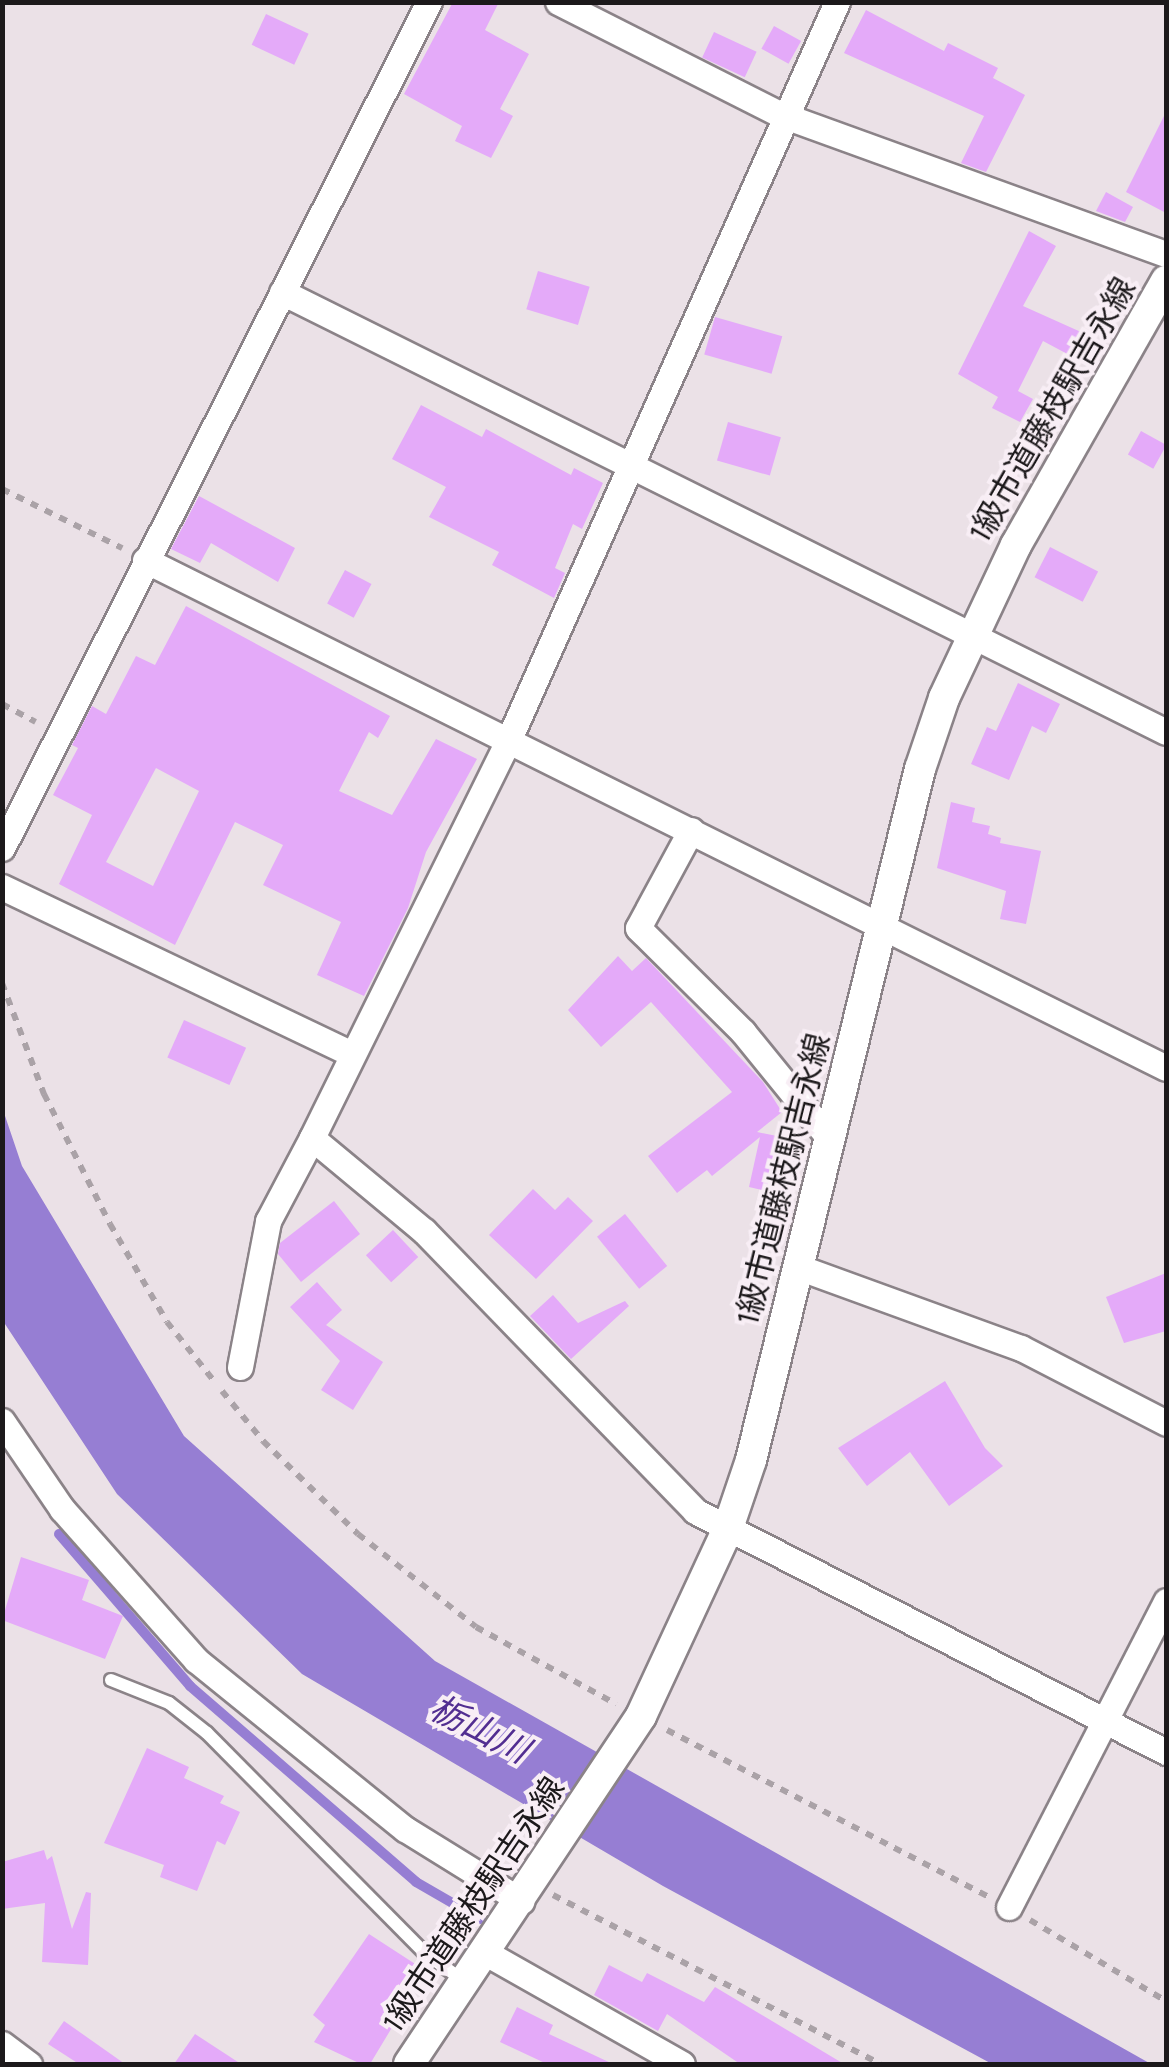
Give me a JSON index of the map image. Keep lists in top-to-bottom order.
{
  "streets": {
    "street": ["1級市道藤枝駅吉永線"]
  },
  "water": ["栃山川"]
}
